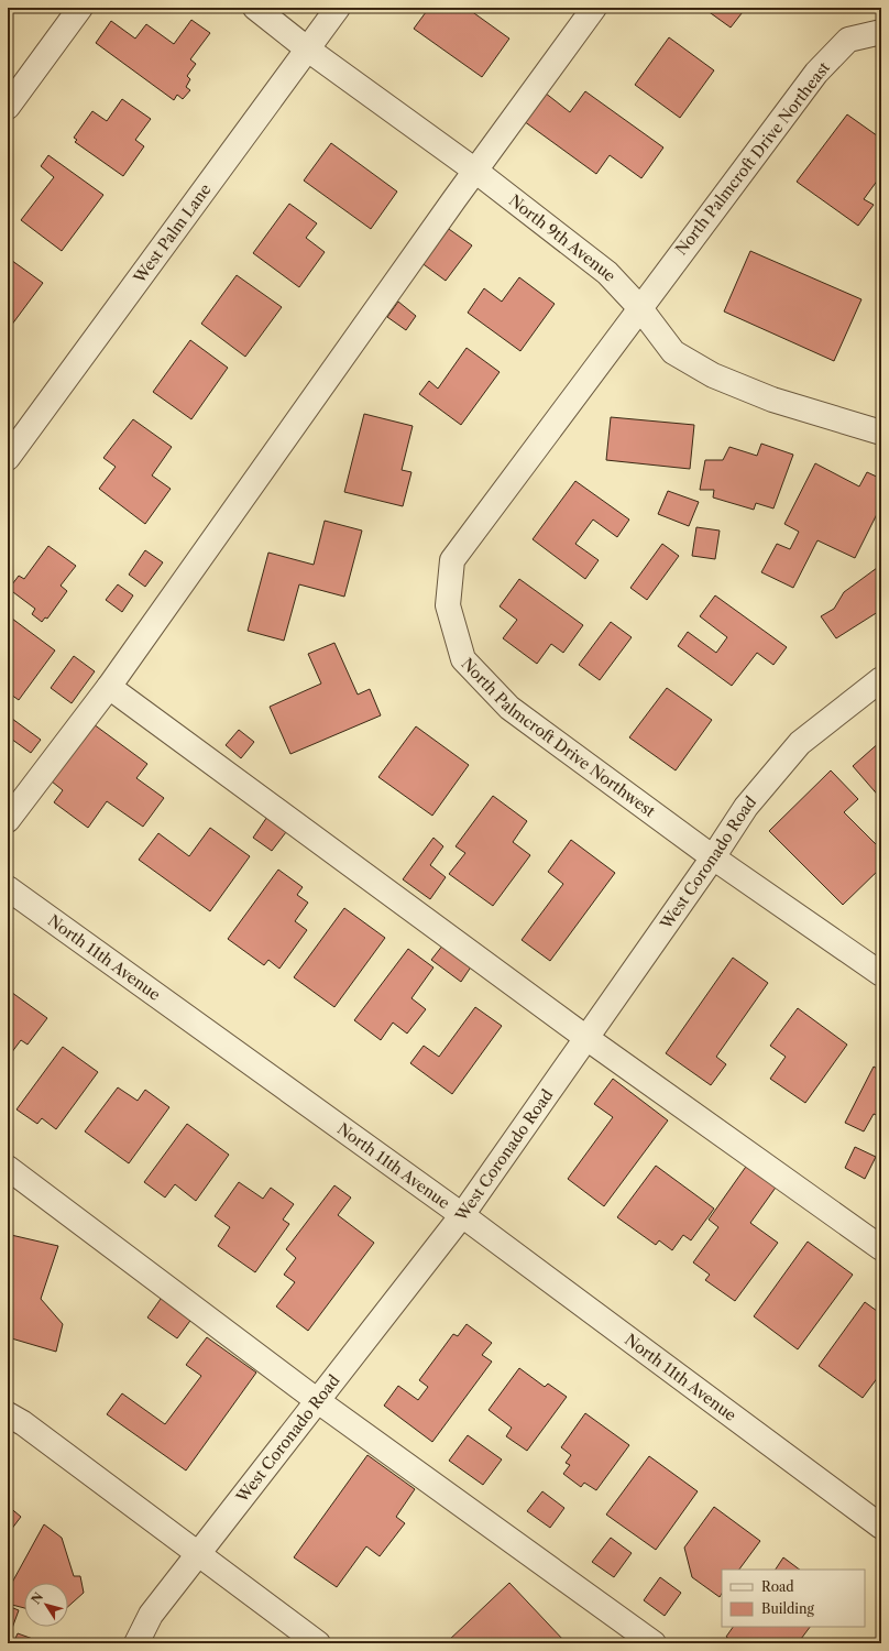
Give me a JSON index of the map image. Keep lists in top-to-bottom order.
{
  "streets": {
    "street": [
      "North Palmcroft Drive Northeast",
      "West Palm Lane",
      "North 9th Avenue",
      "North Palmcroft Drive Northwest",
      "West Coronado Road",
      "North 11th Avenue"
    ]
  },
  "crossings": [
    ["North Palmcroft Drive Northeast", "North 9th Avenue"],
    ["North Palmcroft Drive Northeast", "North Palmcroft Drive Northwest"],
    ["West Palm Lane", "North 9th Avenue"],
    ["North 9th Avenue", "North Palmcroft Drive Northwest"],
    ["North Palmcroft Drive Northwest", "West Coronado Road"],
    ["West Coronado Road", "North 11th Avenue"]
  ],
  "legend": ["Road", "Building"],
  "north": "top left"
}
